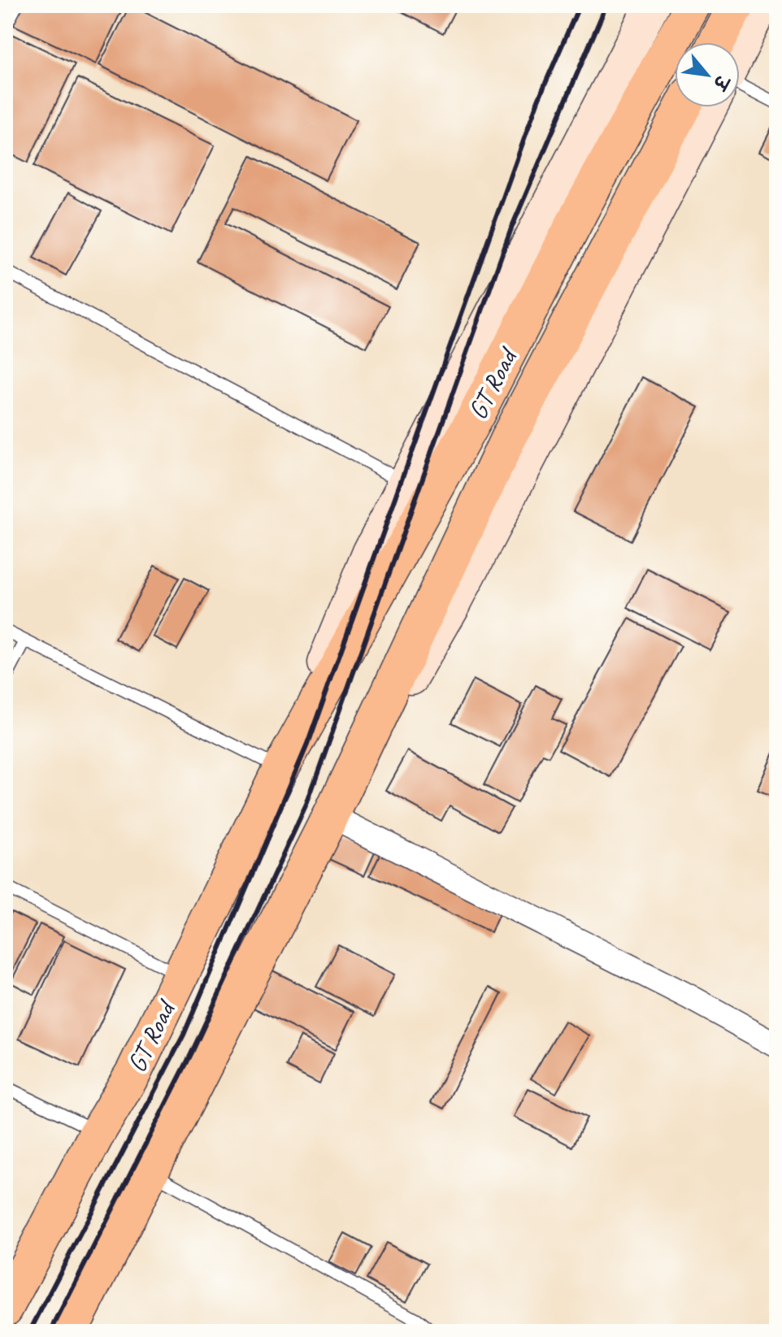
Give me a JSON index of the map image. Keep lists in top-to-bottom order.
{
  "streets": {
    "highway": ["GT Road"]
  },
  "north": "bottom right"
}
